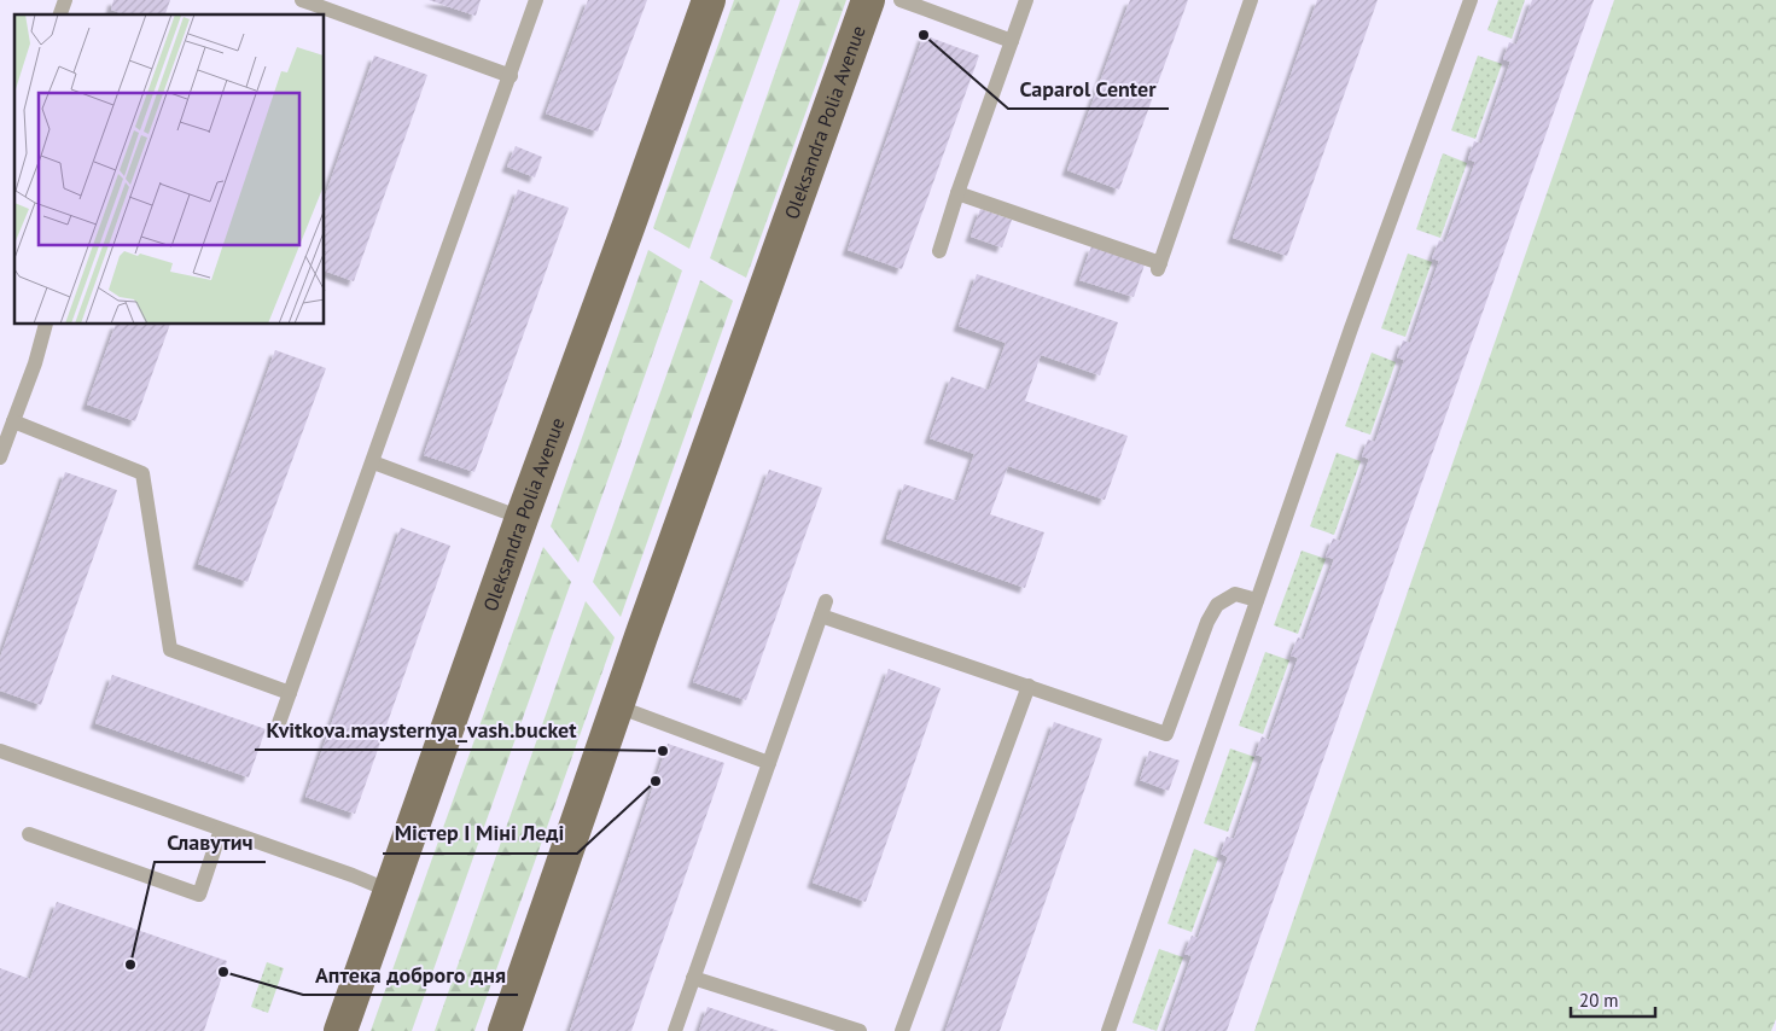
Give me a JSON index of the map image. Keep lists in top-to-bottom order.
{
  "streets": {
    "main road": ["Oleksandra Polia Avenue"]
  },
  "places": [
    "Caparol Center",
    "Kvitkova.maysternya_vash.bucket",
    "Містер І Міні Леді",
    "Славутич",
    "Аптека доброго дня"
  ],
  "scale_bar": "20 m"
}
